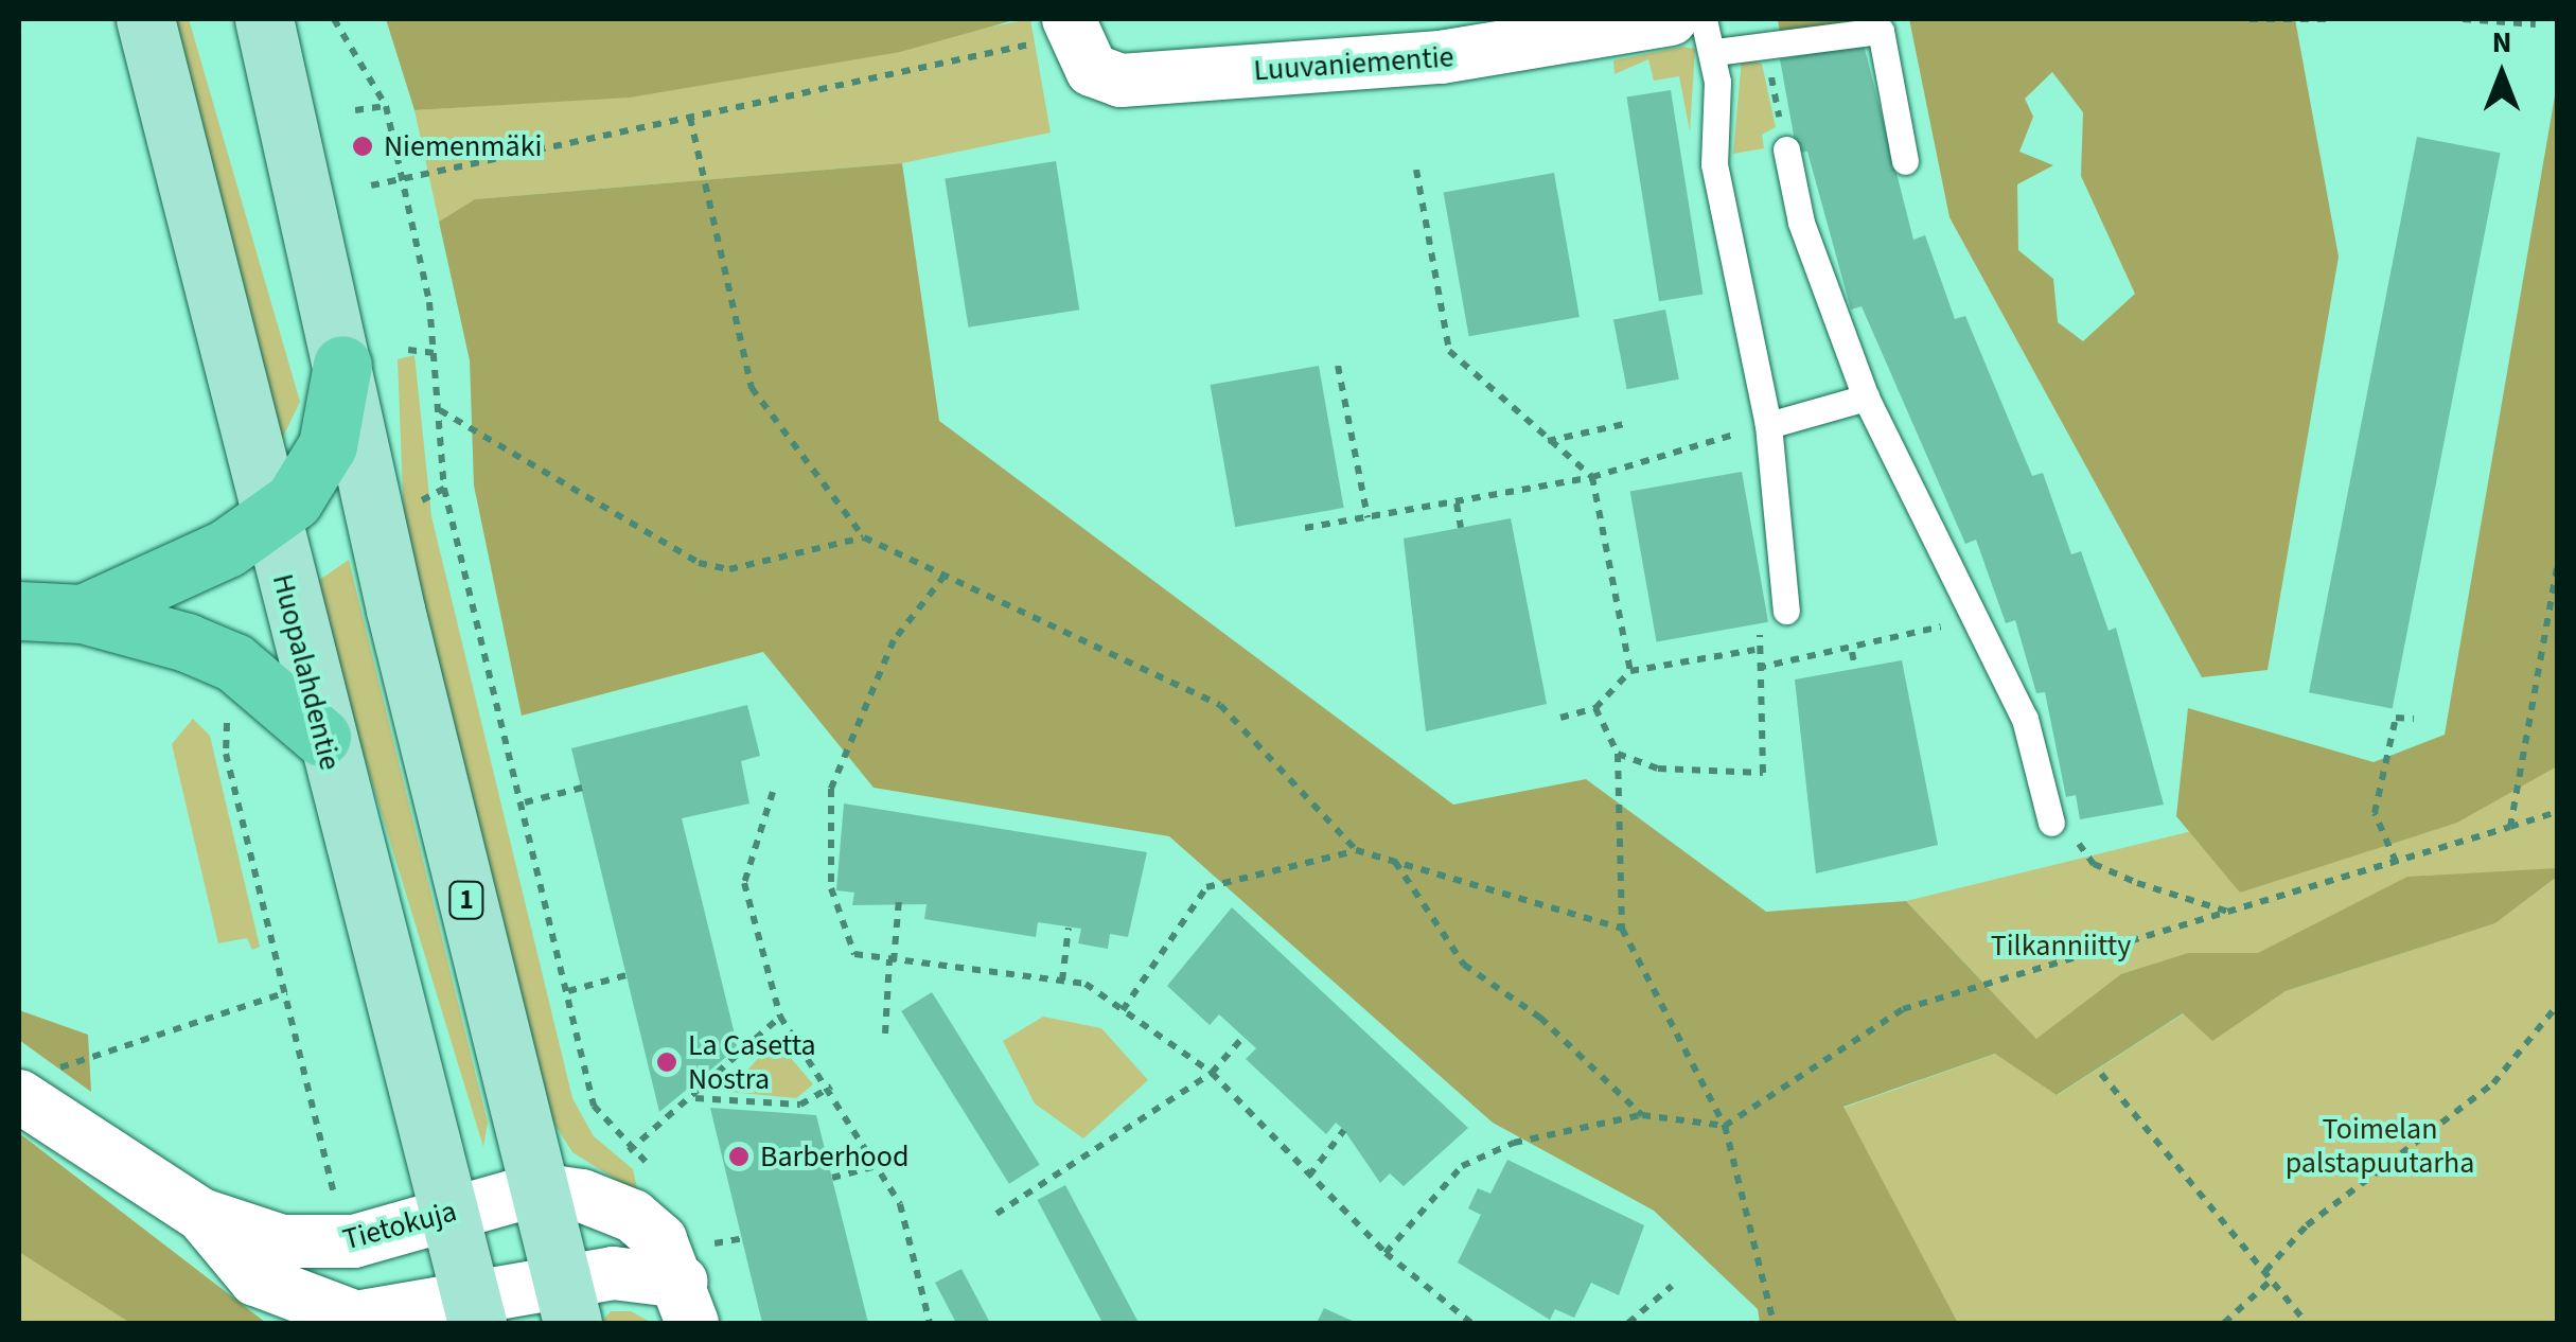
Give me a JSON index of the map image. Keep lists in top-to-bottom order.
{
  "streets": {
    "main road": ["Huopalahdentie", "1"],
    "street": ["Luuvaniementie", "Tietokuja"]
  },
  "crossings": [
    ["Huopalahdentie", "Tietokuja"],
    ["1", "Tietokuja"]
  ],
  "parks": ["Tilkanniitty", "Toimelan palstapuutarha"],
  "places": ["Niemenmäki", "La Casetta Nostra", "Barberhood"],
  "north": "top"
}
